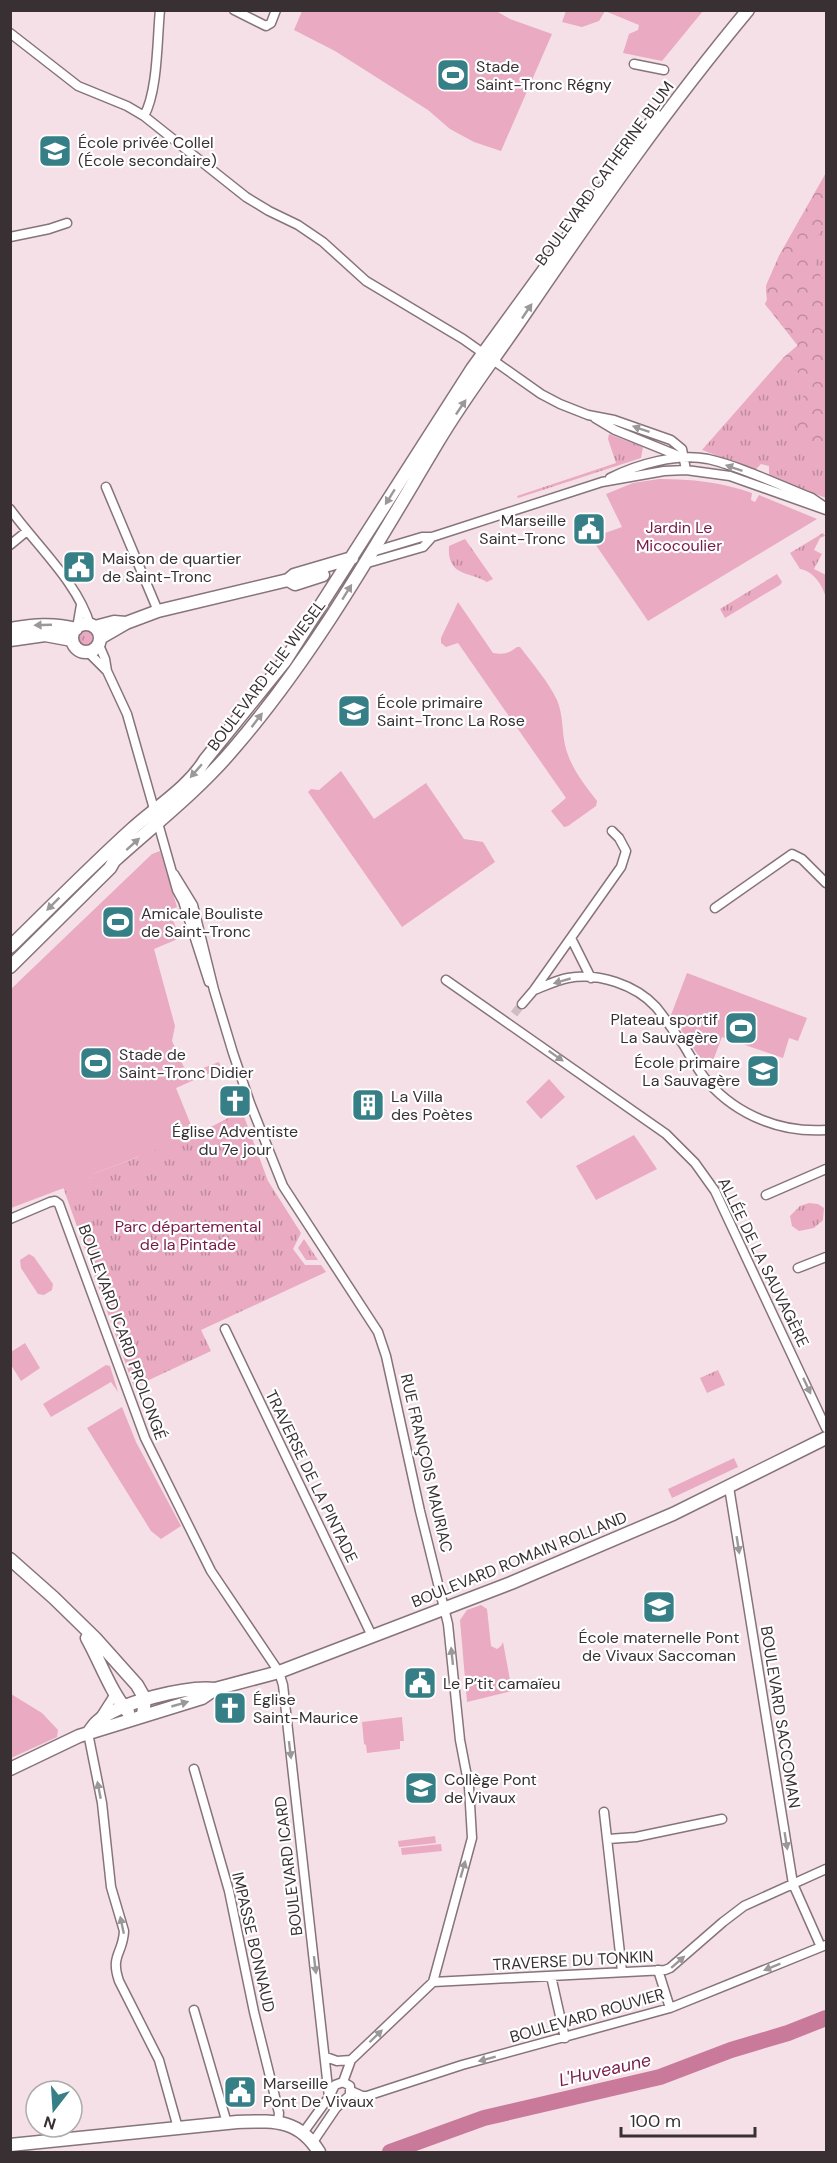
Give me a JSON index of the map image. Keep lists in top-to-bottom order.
{
  "streets": {
    "street": [
      "BOULEVARD CATHERINE BLUM",
      "BOULEVARD ELIE WIESEL",
      "ALLÉE DE LA SAUVAGÈRE",
      "BOULEVARD ICARD PROLONGÉ",
      "RUE FRANÇOIS MAURIAC",
      "TRAVERSE DE LA PINTADE",
      "BOULEVARD ROMAIN ROLLAND",
      "BOULEVARD SACCOMAN",
      "BOULEVARD ICARD",
      "IMPASSE BONNAUD",
      "TRAVERSE DU TONKIN",
      "BOULEVARD ROUVIER"
    ]
  },
  "crossings": [
    ["BOULEVARD CATHERINE BLUM", "BOULEVARD ELIE WIESEL"],
    ["BOULEVARD ELIE WIESEL", "RUE FRANÇOIS MAURIAC"],
    ["BOULEVARD ICARD PROLONGÉ", "BOULEVARD ROMAIN ROLLAND"],
    ["BOULEVARD ICARD PROLONGÉ", "BOULEVARD ICARD"],
    ["RUE FRANÇOIS MAURIAC", "BOULEVARD ROMAIN ROLLAND"],
    ["RUE FRANÇOIS MAURIAC", "TRAVERSE DU TONKIN"],
    ["TRAVERSE DE LA PINTADE", "BOULEVARD ROMAIN ROLLAND"],
    ["BOULEVARD ROMAIN ROLLAND", "BOULEVARD SACCOMAN"],
    ["BOULEVARD ROMAIN ROLLAND", "BOULEVARD ICARD"],
    ["BOULEVARD SACCOMAN", "TRAVERSE DU TONKIN"],
    ["BOULEVARD SACCOMAN", "BOULEVARD ROUVIER"]
  ],
  "one_way": [
    "ALLÉE DE LA SAUVAGÈRE",
    "BOULEVARD SACCOMAN",
    "BOULEVARD ICARD",
    "TRAVERSE DU TONKIN",
    "BOULEVARD ROUVIER"
  ],
  "water": ["L'Huveaune"],
  "parks": ["Jardin Le Micocoulier", "Parc départemental de la Pintade"],
  "places": {
    "sports": [
      "Stade Saint-Tronc Régny",
      "Amicale Bouliste de Saint-Tronc",
      "Plateau sportif La Sauvagère",
      "Stade de Saint-Tronc Didier"
    ],
    "school or university": [
      "École privée Collel (École secondaire)",
      "École primaire Saint-Tronc La Rose",
      "École primaire La Sauvagère",
      "École maternelle Pont de Vivaux Saccoman",
      "Collège Pont de Vivaux"
    ],
    "public building": [
      "Marseille Saint-Tronc",
      "Maison de quartier de Saint-Tronc",
      "Le P’tit camaïeu",
      "Marseille Pont De Vivaux"
    ],
    "church": ["Église Adventiste du 7e jour", "Église Saint-Maurice"],
    "building": ["La Villa des Poètes"]
  },
  "scale_bar": "100 m",
  "north": "bottom"
}
